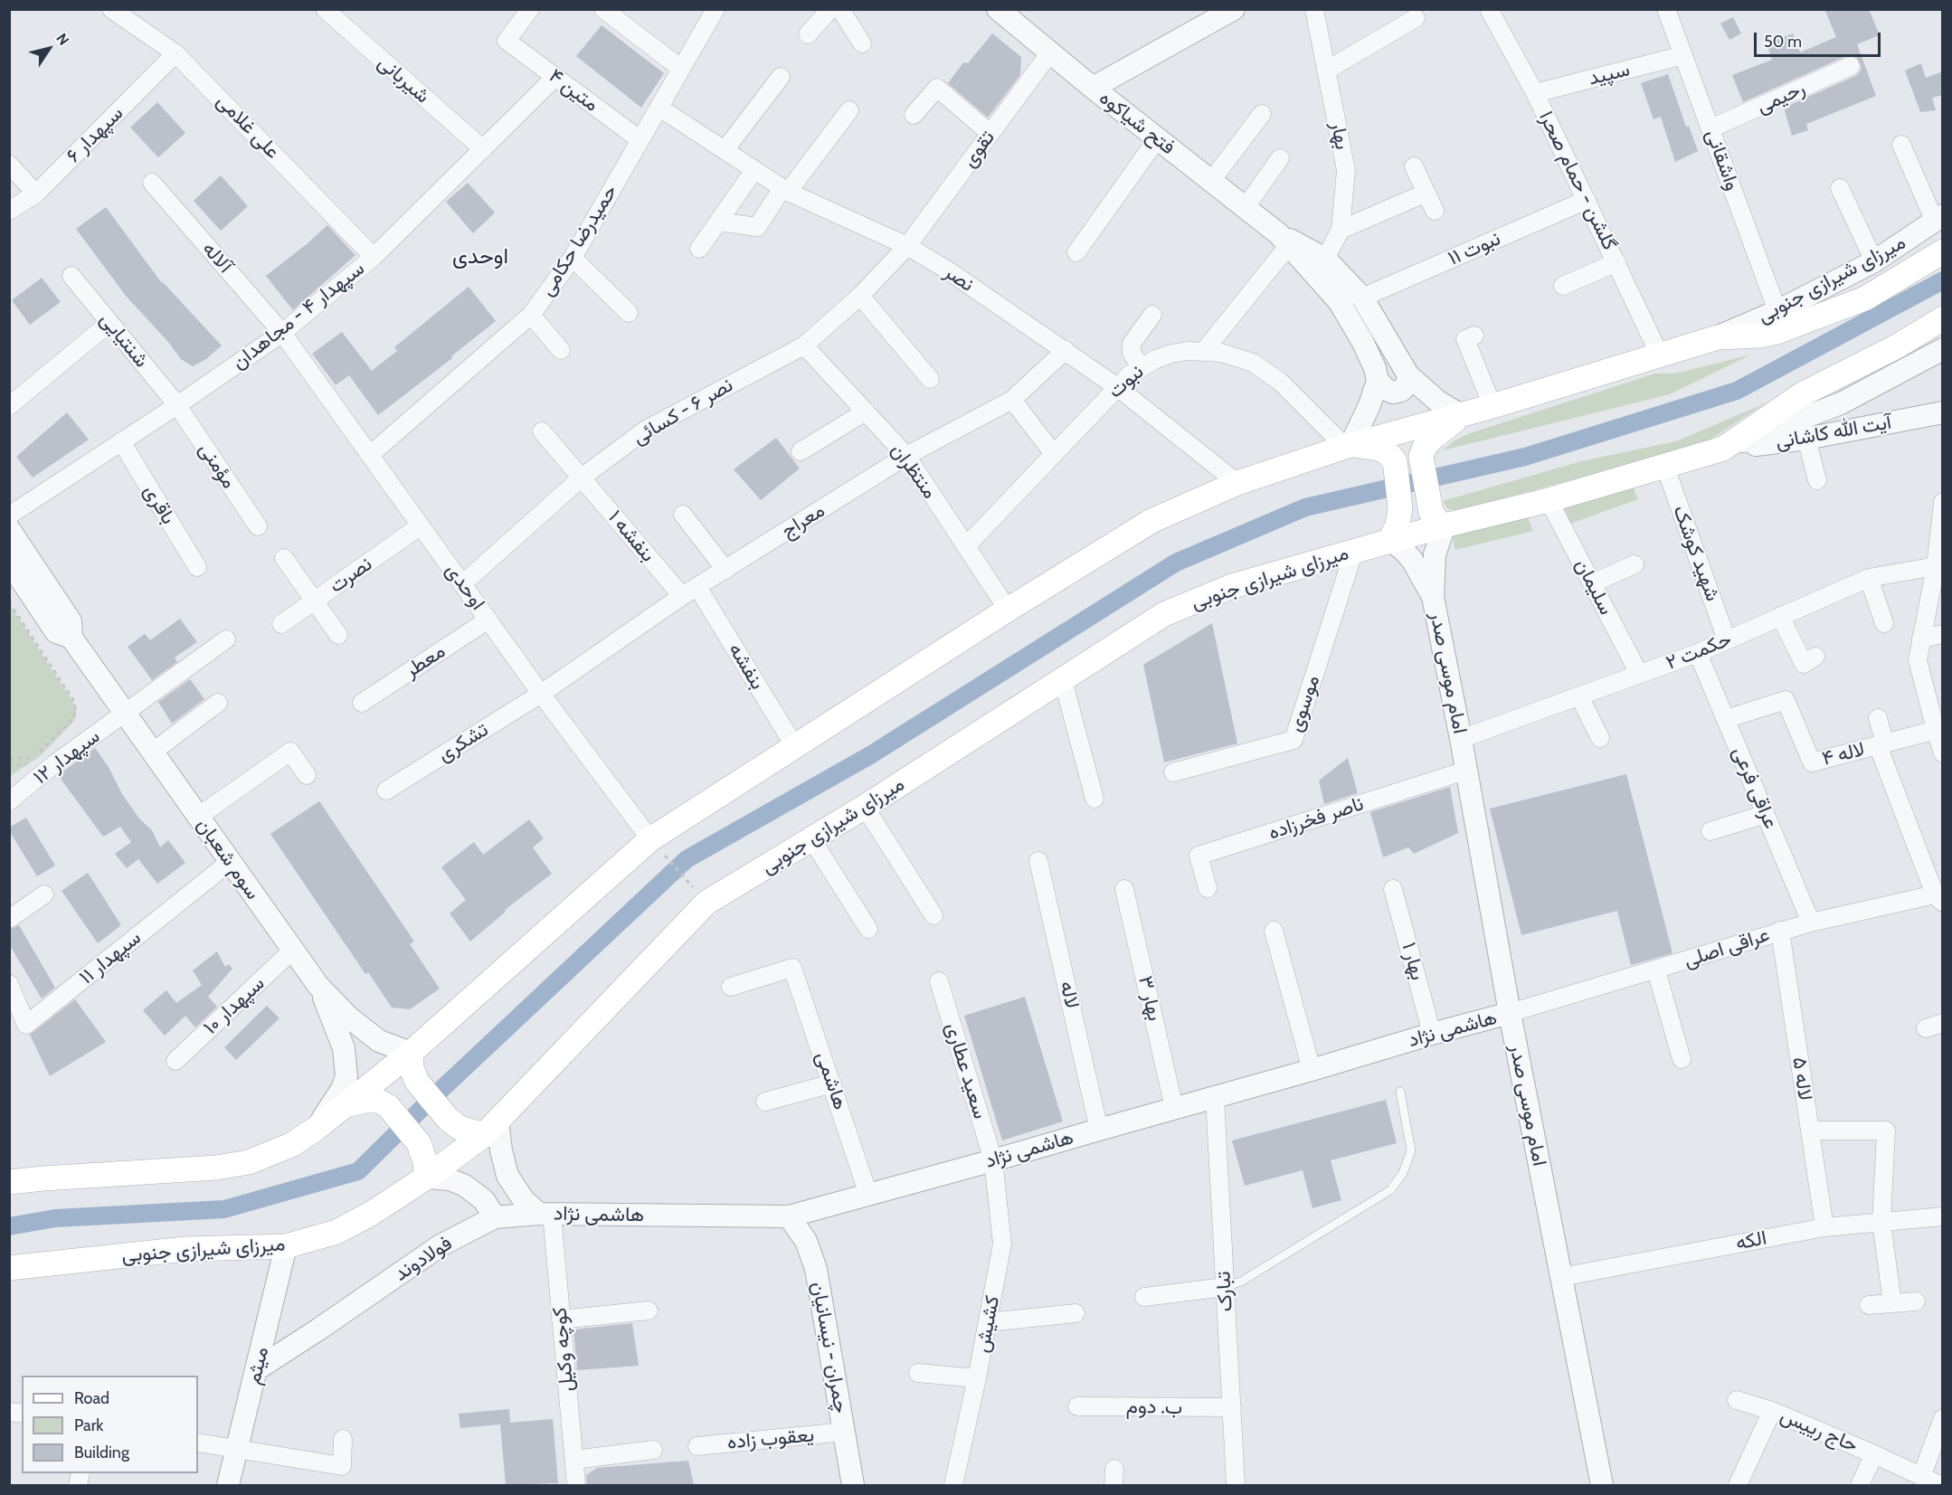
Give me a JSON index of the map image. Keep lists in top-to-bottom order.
{
  "streets": {
    "main road": ["میرزای شیرازی جنوبی"],
    "street": [
      "سپید",
      "شیربانی",
      "متین ۴",
      "رحیمی",
      "فتح شیاکوه",
      "علی غلامی",
      "سپهدار ۶",
      "بهار",
      "تقوی",
      "واشقانی",
      "گلشن - حمام صحرا",
      "حمیدرضا حکامی",
      "نبوت ۱۱",
      "آلاله",
      "نصر",
      "سپهدار ۴ - مجاهدان",
      "شنتیایی",
      "نبوت",
      "نصر ۶ - کسائی",
      "آیت الله کاشانی",
      "مؤمنی",
      "منتظران",
      "باقری",
      "معراج",
      "بنفشه ۱",
      "شهید کوشک",
      "نصرت",
      "اوحدی",
      "سلیمان",
      "حکمت ۲",
      "معطر",
      "بنفشه",
      "امام موسی صدر",
      "موسوی",
      "تشکری",
      "لاله ۴",
      "سپهدار ۱۲",
      "عراقی فرعی",
      "ناصر فخرزاده",
      "سوم شعبان",
      "عراقی اصلی",
      "سپهدار ۱۱",
      "بهار ۱",
      "لاله",
      "بهار ۳",
      "سپهدار ۱۰",
      "هاشمی نژاد",
      "سعید عطاری",
      "لاله ۵",
      "هاشمی",
      "الکه",
      "فولادوند",
      "تبارک",
      "کشیش",
      "چمران - نیسانیان",
      "کوچه وکیل",
      "میثم",
      "ب. دوم",
      "حاج رییس",
      "یعقوب زاده"
    ]
  },
  "crossings": [
    ["سپید", "واشقانی"],
    ["سپید", "گلشن - حمام صحرا"],
    ["شیربانی", "سپهدار ۴ - مجاهدان"],
    ["متین ۴", "حمیدرضا حکامی"],
    ["متین ۴", "سپهدار ۴ - مجاهدان"],
    ["رحیمی", "واشقانی"],
    ["فتح شیاکوه", "بهار"],
    ["فتح شیاکوه", "تقوی"],
    ["فتح شیاکوه", "نبوت ۱۱"],
    ["فتح شیاکوه", "میرزای شیرازی جنوبی"],
    ["علی غلامی", "سپهدار ۶"],
    ["علی غلامی", "سپهدار ۴ - مجاهدان"],
    ["تقوی", "نصر"],
    ["تقوی", "نصر ۶ - کسائی"],
    ["واشقانی", "میرزای شیرازی جنوبی"],
    ["گلشن - حمام صحرا", "نبوت ۱۱"],
    ["گلشن - حمام صحرا", "میرزای شیرازی جنوبی"],
    ["حمیدرضا حکامی", "نصر"],
    ["حمیدرضا حکامی", "اوحدی"],
    ["آلاله", "سپهدار ۴ - مجاهدان"],
    ["آلاله", "اوحدی"],
    ["نصر", "میرزای شیرازی جنوبی"],
    ["نصر", "نبوت"],
    ["نصر", "نصر ۶ - کسائی"],
    ["نصر", "معراج"],
    ["میرزای شیرازی جنوبی", "نبوت"],
    ["میرزای شیرازی جنوبی", "آیت الله کاشانی"],
    ["میرزای شیرازی جنوبی", "منتظران"],
    ["میرزای شیرازی جنوبی", "شهید کوشک"],
    ["میرزای شیرازی جنوبی", "اوحدی"],
    ["میرزای شیرازی جنوبی", "سلیمان"],
    ["میرزای شیرازی جنوبی", "بنفشه"],
    ["میرزای شیرازی جنوبی", "امام موسی صدر"],
    ["میرزای شیرازی جنوبی", "موسوی"],
    ["میرزای شیرازی جنوبی", "سوم شعبان"],
    ["میرزای شیرازی جنوبی", "میثم"],
    ["سپهدار ۴ - مجاهدان", "شنتیایی"],
    ["سپهدار ۴ - مجاهدان", "مؤمنی"],
    ["سپهدار ۴ - مجاهدان", "باقری"],
    ["سپهدار ۴ - مجاهدان", "اوحدی"],
    ["شنتیایی", "مؤمنی"],
    ["نبوت", "منتظران"],
    ["نصر ۶ - کسائی", "منتظران"],
    ["نصر ۶ - کسائی", "بنفشه ۱"],
    ["نصر ۶ - کسائی", "اوحدی"],
    ["منتظران", "معراج"],
    ["معراج", "بنفشه ۱"],
    ["معراج", "اوحدی"],
    ["معراج", "بنفشه"],
    ["معراج", "تشکری"],
    ["شهید کوشک", "حکمت ۲"],
    ["نصرت", "اوحدی"],
    ["اوحدی", "معطر"],
    ["اوحدی", "تشکری"],
    ["سلیمان", "حکمت ۲"],
    ["حکمت ۲", "امام موسی صدر"],
    ["حکمت ۲", "عراقی فرعی"],
    ["امام موسی صدر", "ناصر فخرزاده"],
    ["امام موسی صدر", "عراقی اصلی"],
    ["امام موسی صدر", "هاشمی نژاد"],
    ["امام موسی صدر", "الکه"],
    ["لاله ۴", "عراقی فرعی"],
    ["لاله ۴", "عراقی اصلی"],
    ["سپهدار ۱۲", "سوم شعبان"],
    ["عراقی فرعی", "عراقی اصلی"],
    ["سوم شعبان", "سپهدار ۱۱"],
    ["سوم شعبان", "سپهدار ۱۰"],
    ["عراقی اصلی", "هاشمی نژاد"],
    ["عراقی اصلی", "لاله ۵"],
    ["بهار ۱", "هاشمی نژاد"],
    ["لاله", "هاشمی نژاد"],
    ["بهار ۳", "هاشمی نژاد"],
    ["هاشمی نژاد", "سعید عطاری"],
    ["هاشمی نژاد", "هاشمی"],
    ["هاشمی نژاد", "فولادوند"],
    ["هاشمی نژاد", "تبارک"],
    ["هاشمی نژاد", "کشیش"],
    ["هاشمی نژاد", "چمران - نیسانیان"],
    ["هاشمی نژاد", "کوچه وکیل"],
    ["سعید عطاری", "کشیش"],
    ["لاله ۵", "الکه"],
    ["فولادوند", "کوچه وکیل"],
    ["فولادوند", "میثم"],
    ["تبارک", "ب. دوم"],
    ["چمران - نیسانیان", "یعقوب زاده"]
  ],
  "districts": ["اوحدی"],
  "legend": ["Road", "Park", "Building"],
  "scale_bar": "50 m",
  "north": "top right"
}
